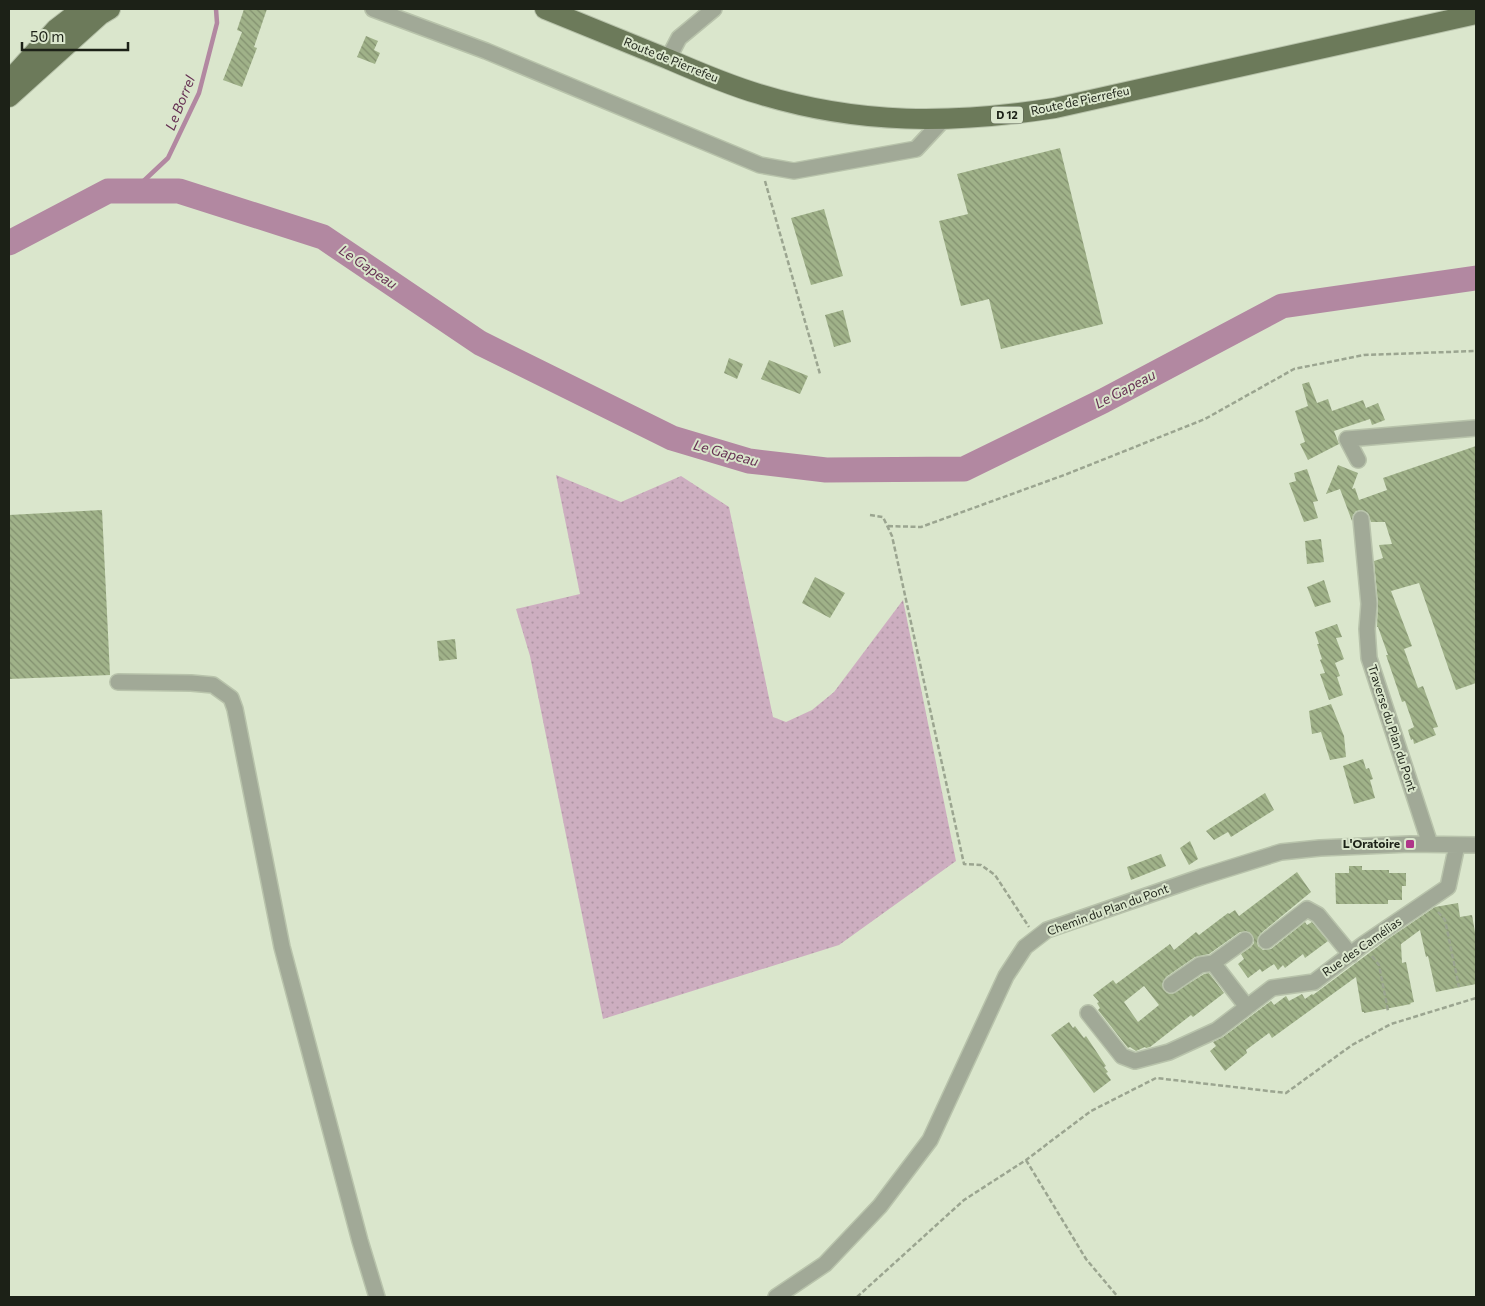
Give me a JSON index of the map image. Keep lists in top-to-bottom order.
{
  "streets": {
    "main road": ["Route de Pierrefeu", "D 12"],
    "street": ["Traverse du Plan du Pont", "Chemin du Plan du Pont", "Rue des Camélias"]
  },
  "crossings": [
    ["Traverse du Plan du Pont", "Chemin du Plan du Pont"],
    ["Chemin du Plan du Pont", "Rue des Camélias"]
  ],
  "water": ["Le Borrel", "Le Gapeau"],
  "places": {
    "transit": ["L'Oratoire"]
  },
  "scale_bar": "50 m"
}
